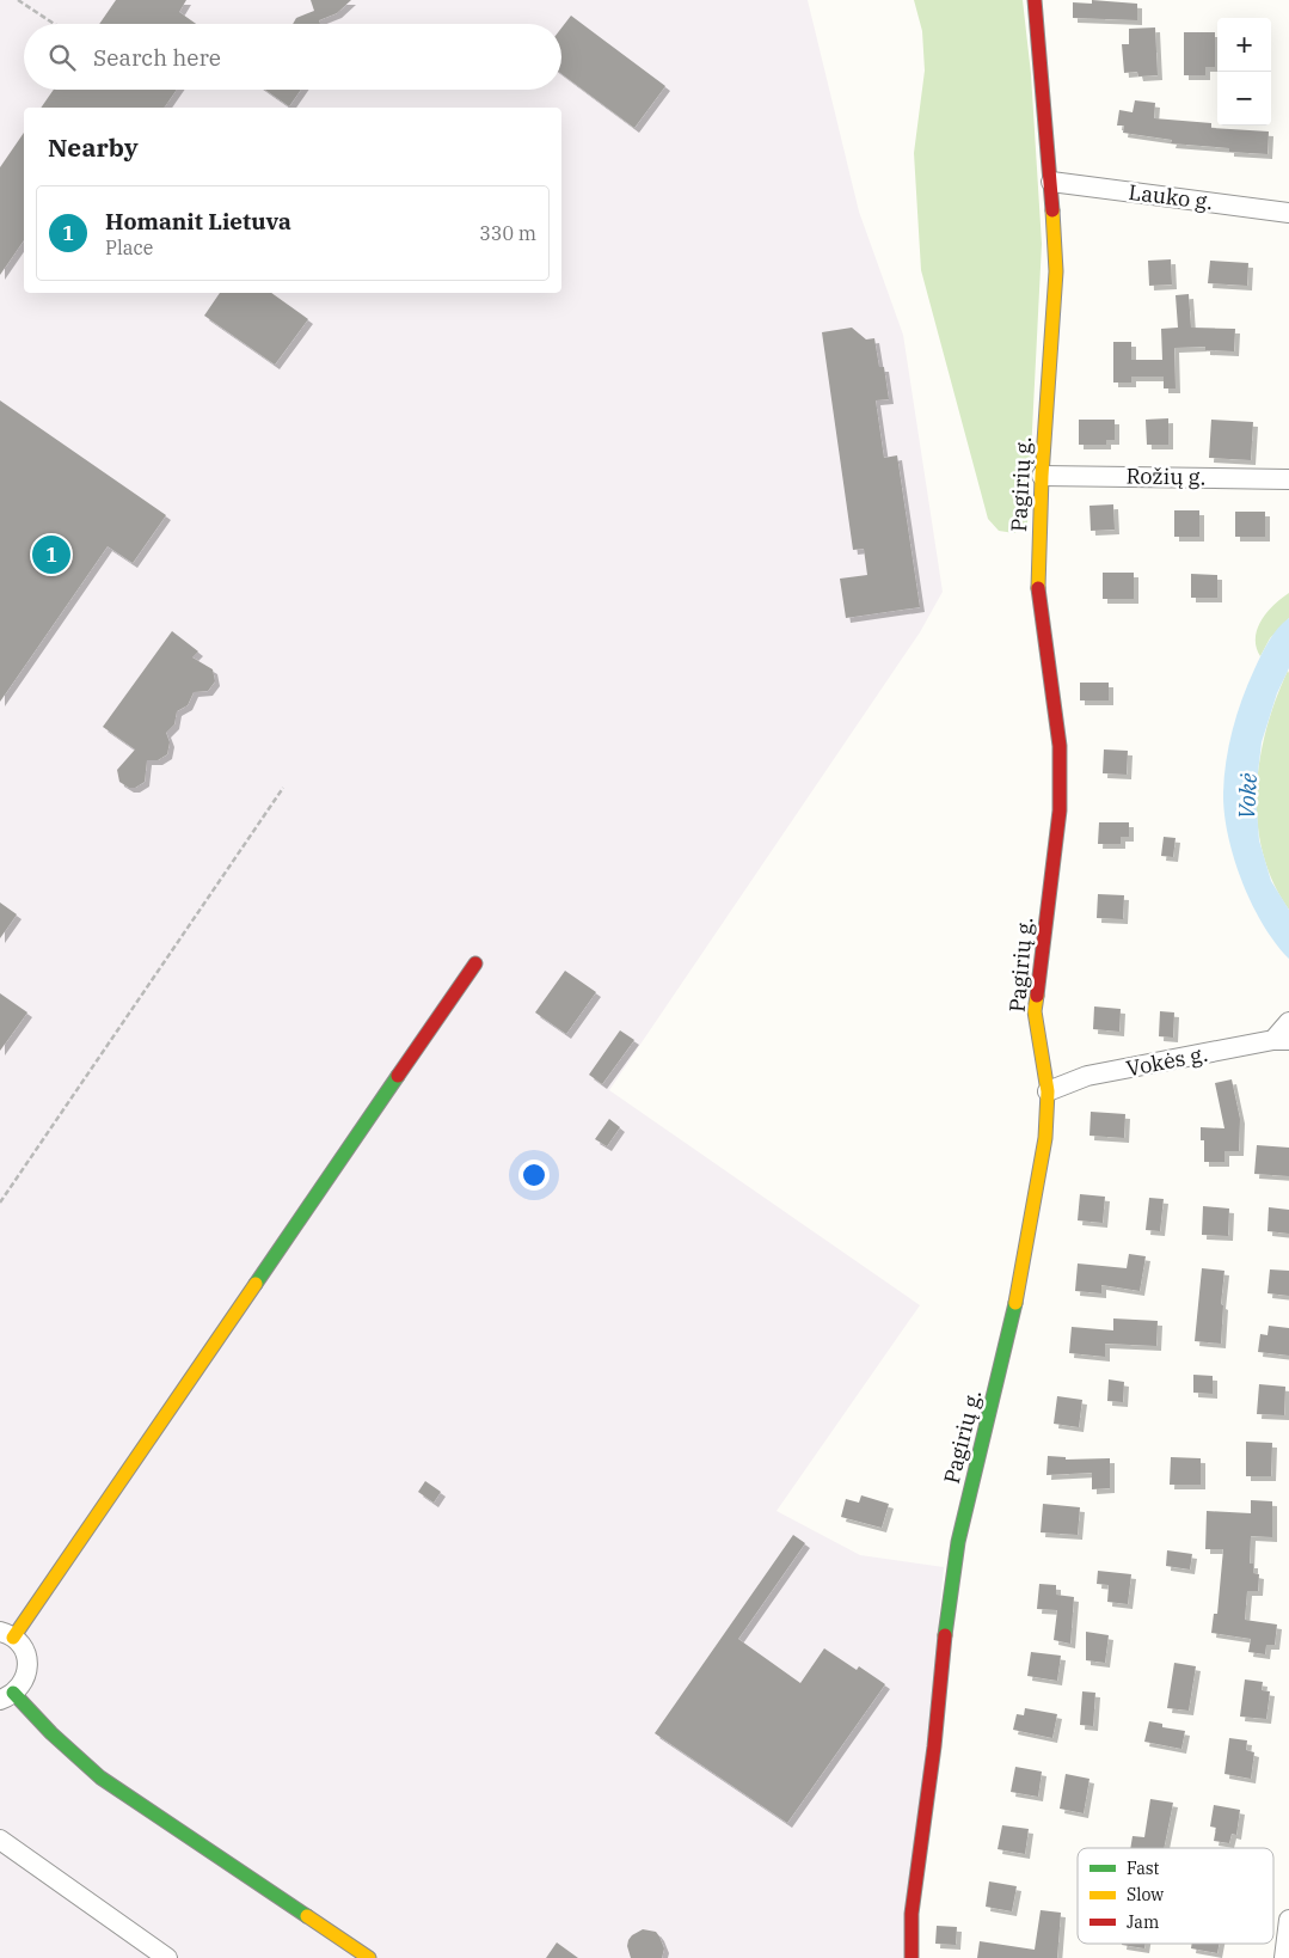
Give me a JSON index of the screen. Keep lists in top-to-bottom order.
{
  "streets": {
    "street": [
      "Lauko g.",
      "Rožių g.",
      "Pagirių g.",
      "Vokės g."
    ]
  },
  "crossings": [
    ["Lauko g.", "Pagirių g."],
    ["Rožių g.", "Pagirių g."],
    ["Pagirių g.", "Vokės g."]
  ],
  "water": ["Vokė"],
  "legend": ["Fast", "Slow", "Jam"],
  "page": {
    "map_buttons": ["+", "−"],
    "search": "Search here",
    "heading": "Nearby",
    "list": [
      {
        "mark": "1",
        "name": "Homanit Lietuva",
        "note": "Place",
        "value": "330 m"
      }
    ],
    "pins": "1"
  }
}
